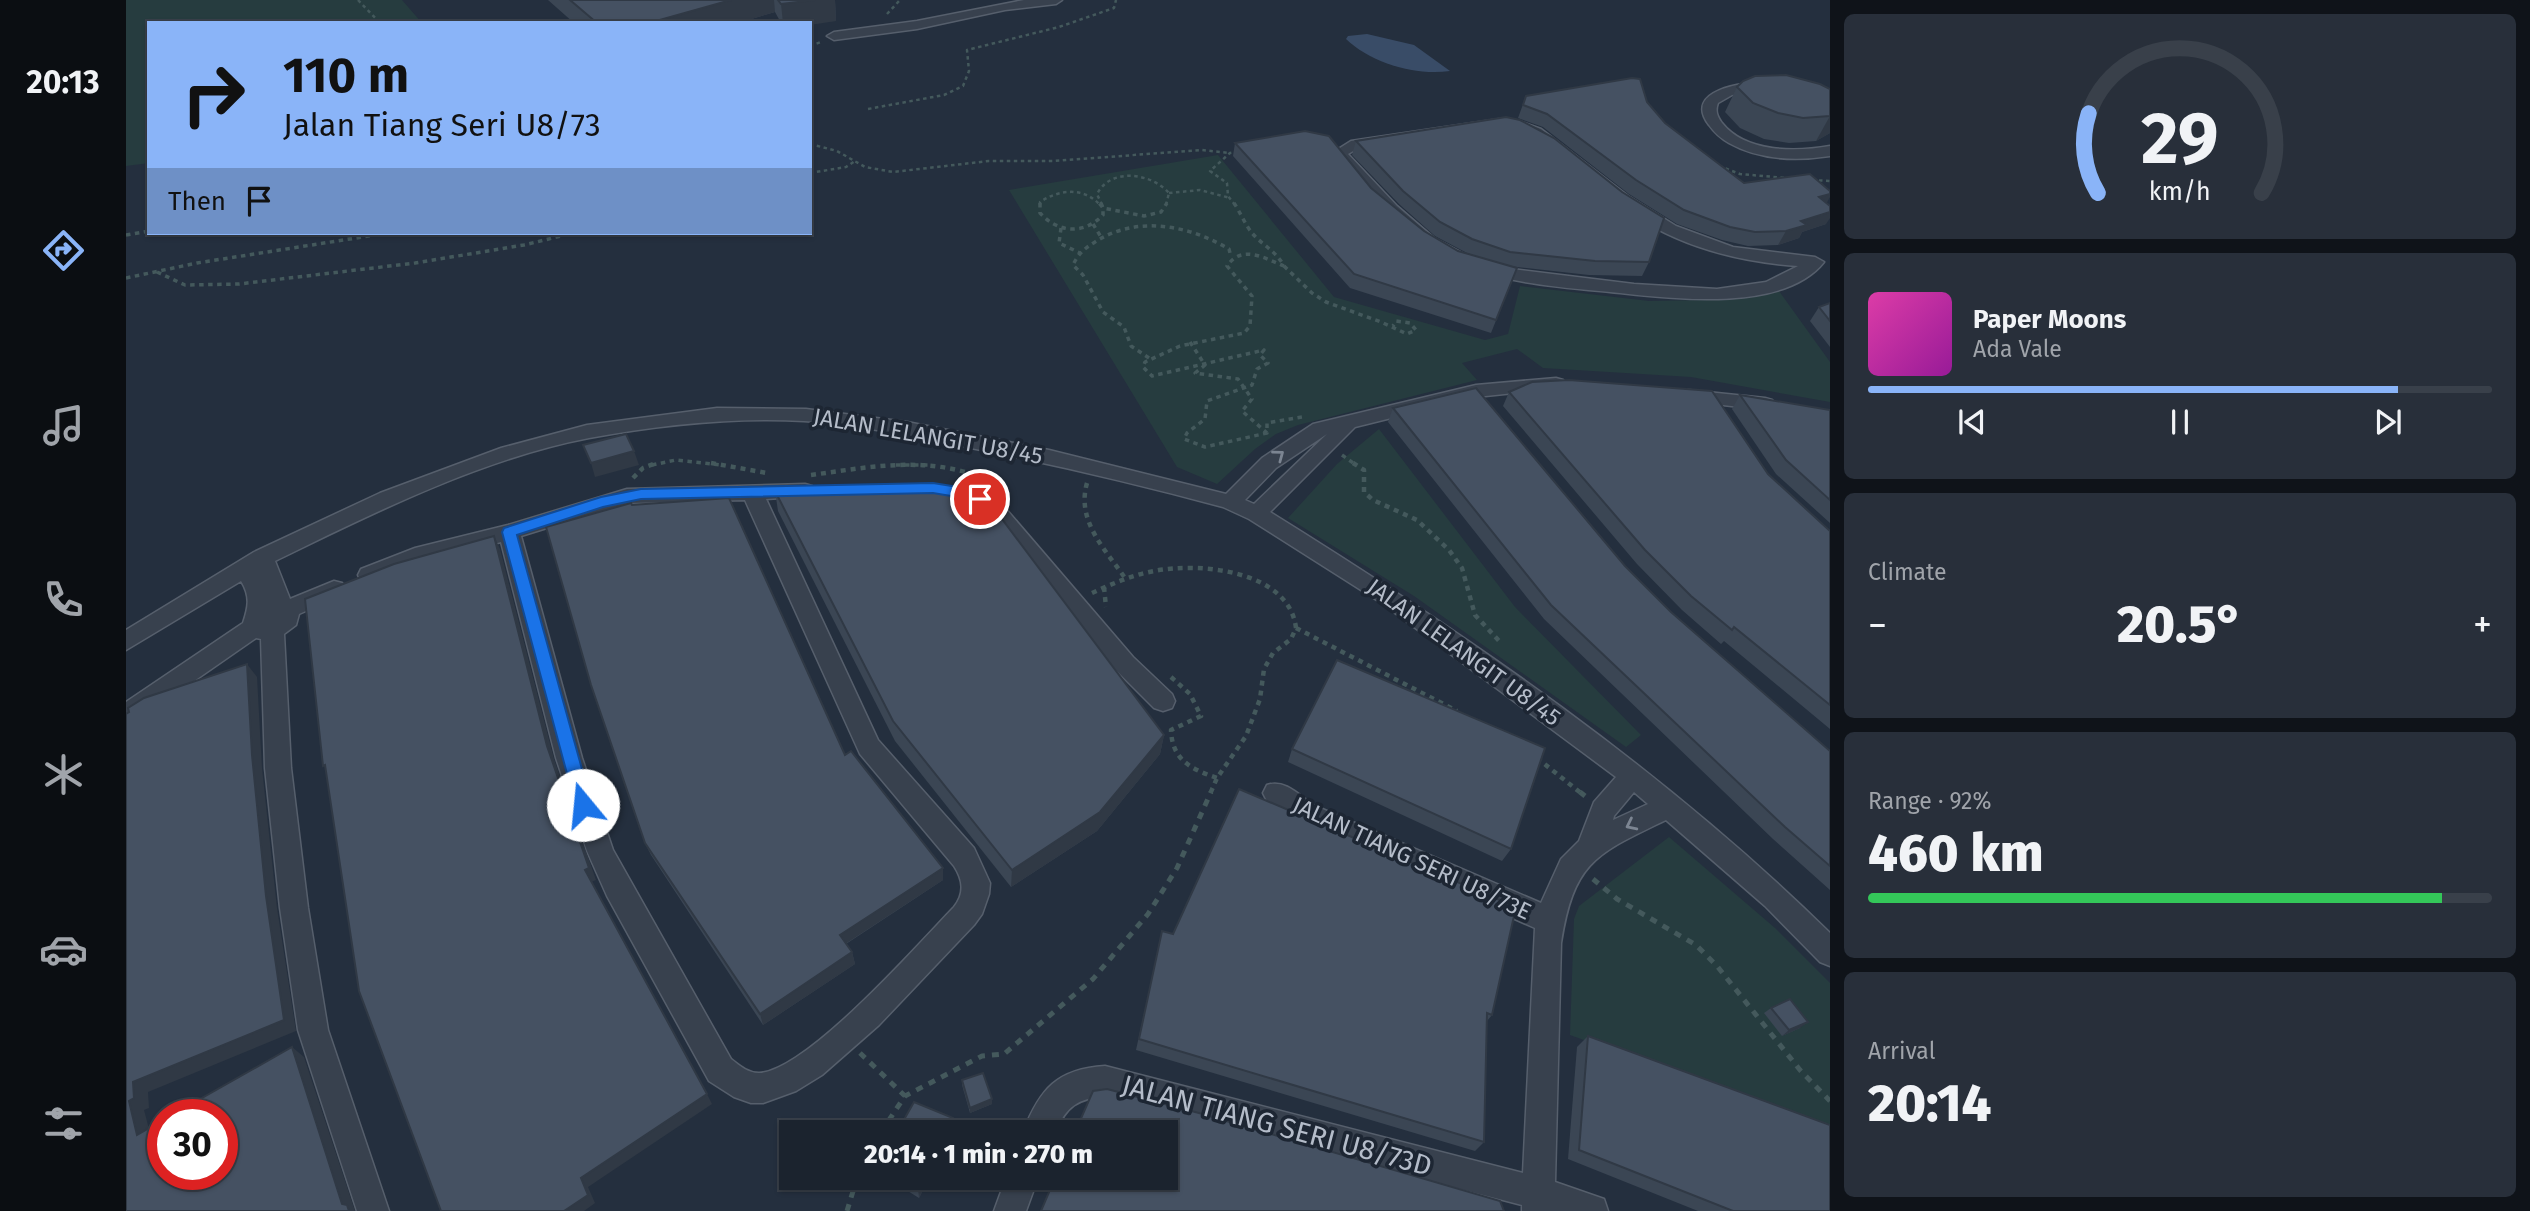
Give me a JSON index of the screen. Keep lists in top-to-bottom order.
{
  "streets": {
    "street": ["JALAN LELANGIT U8/45", "JALAN TIANG SERI U8/73E", "JALAN TIANG SERI U8/73D"]
  },
  "page": {
    "tabs": "20:13",
    "turn": ["110 m", "Jalan Tiang Seri U8/73"],
    "then": "Then",
    "song": ["Paper Moons", "Ada Vale"],
    "tile": [
      "Climate",
      ["Range · 92%", "460 km"],
      ["Arrival", "20:14"]
    ],
    "heat": ["−", "20.5°", "+"],
    "limit": "30",
    "trip": "20:14 · 1 min · 270 m",
    "gauge": ["29", "km/h"]
  }
}
